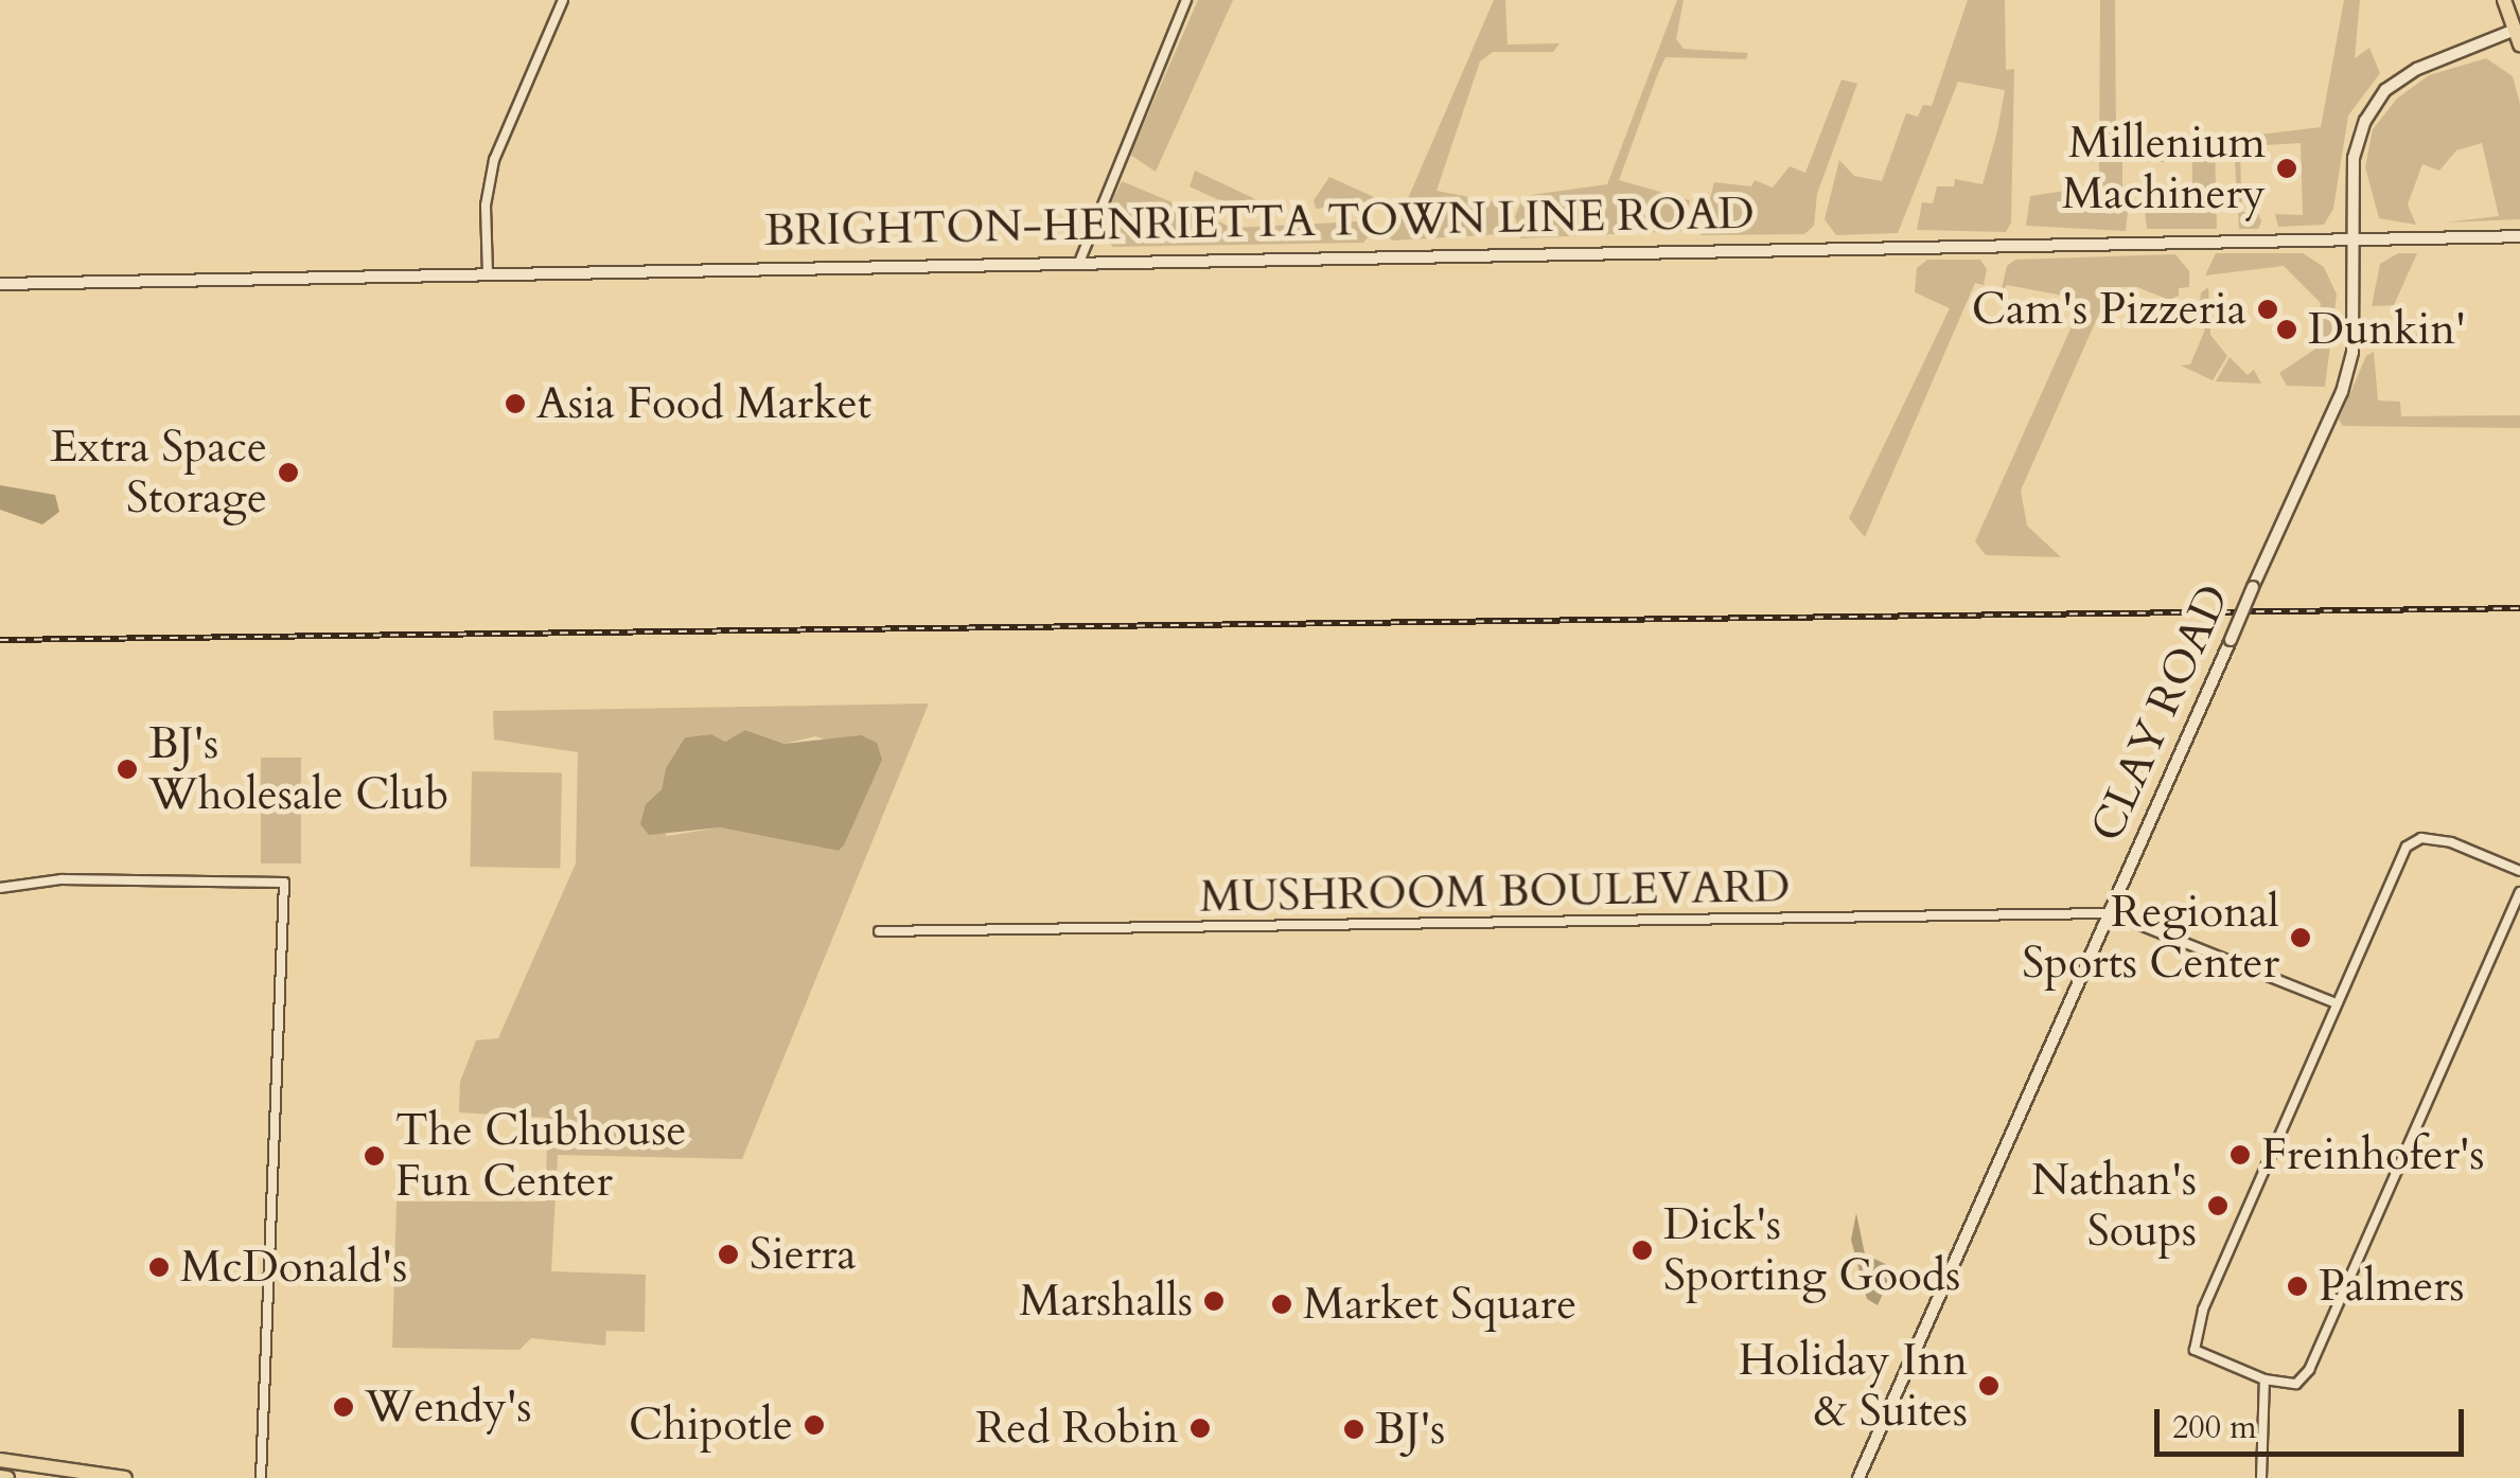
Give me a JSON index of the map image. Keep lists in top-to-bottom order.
{
  "streets": {
    "street": ["BRIGHTON-HENRIETTA TOWN LINE ROAD", "CLAY ROAD", "MUSHROOM BOULEVARD"]
  },
  "crossings": [
    ["BRIGHTON-HENRIETTA TOWN LINE ROAD", "CLAY ROAD"],
    ["CLAY ROAD", "MUSHROOM BOULEVARD"]
  ],
  "places": [
    "Millenium Machinery",
    "Cam's Pizzeria",
    "Dunkin'",
    "Asia Food Market",
    "Extra Space Storage",
    "BJ's Wholesale Club",
    "Regional Sports Center",
    "Freinhofer's",
    "The Clubhouse Fun Center",
    "Nathan's Soups",
    "Dick's Sporting Goods",
    "Sierra",
    "McDonald's",
    "Palmers",
    "Marshalls",
    "Market Square",
    "Holiday Inn & Suites",
    "Wendy's",
    "Chipotle",
    "Red Robin",
    "BJ's"
  ],
  "scale_bar": "200 m"
}
